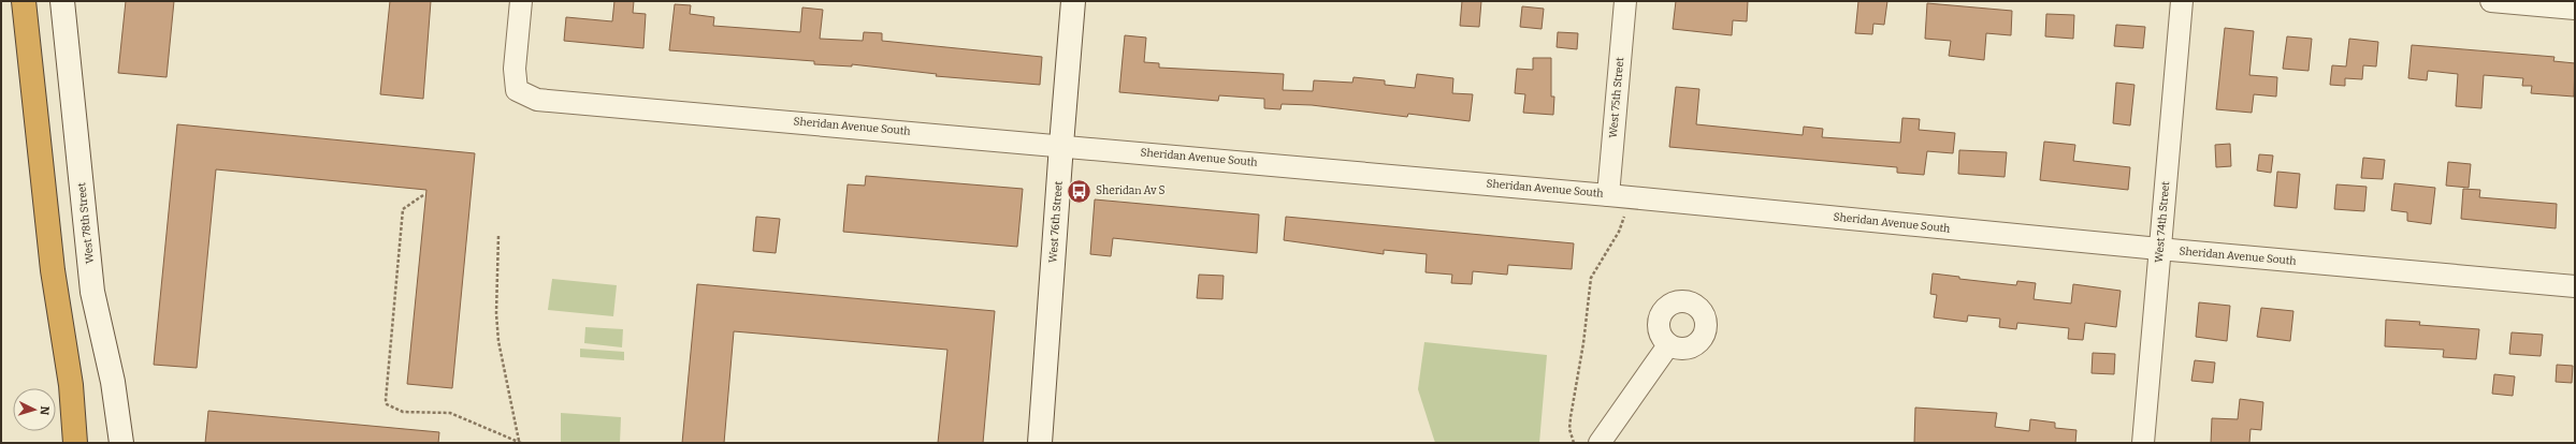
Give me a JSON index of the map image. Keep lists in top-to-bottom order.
{
  "streets": {
    "street": [
      "West 75th Street",
      "Sheridan Avenue South",
      "West 76th Street",
      "West 74th Street",
      "West 78th Street"
    ]
  },
  "crossings": [
    ["West 75th Street", "Sheridan Avenue South"],
    ["Sheridan Avenue South", "West 76th Street"],
    ["Sheridan Avenue South", "West 74th Street"]
  ],
  "places": {
    "bus stop": ["Sheridan Av S"]
  },
  "north": "right"
}
